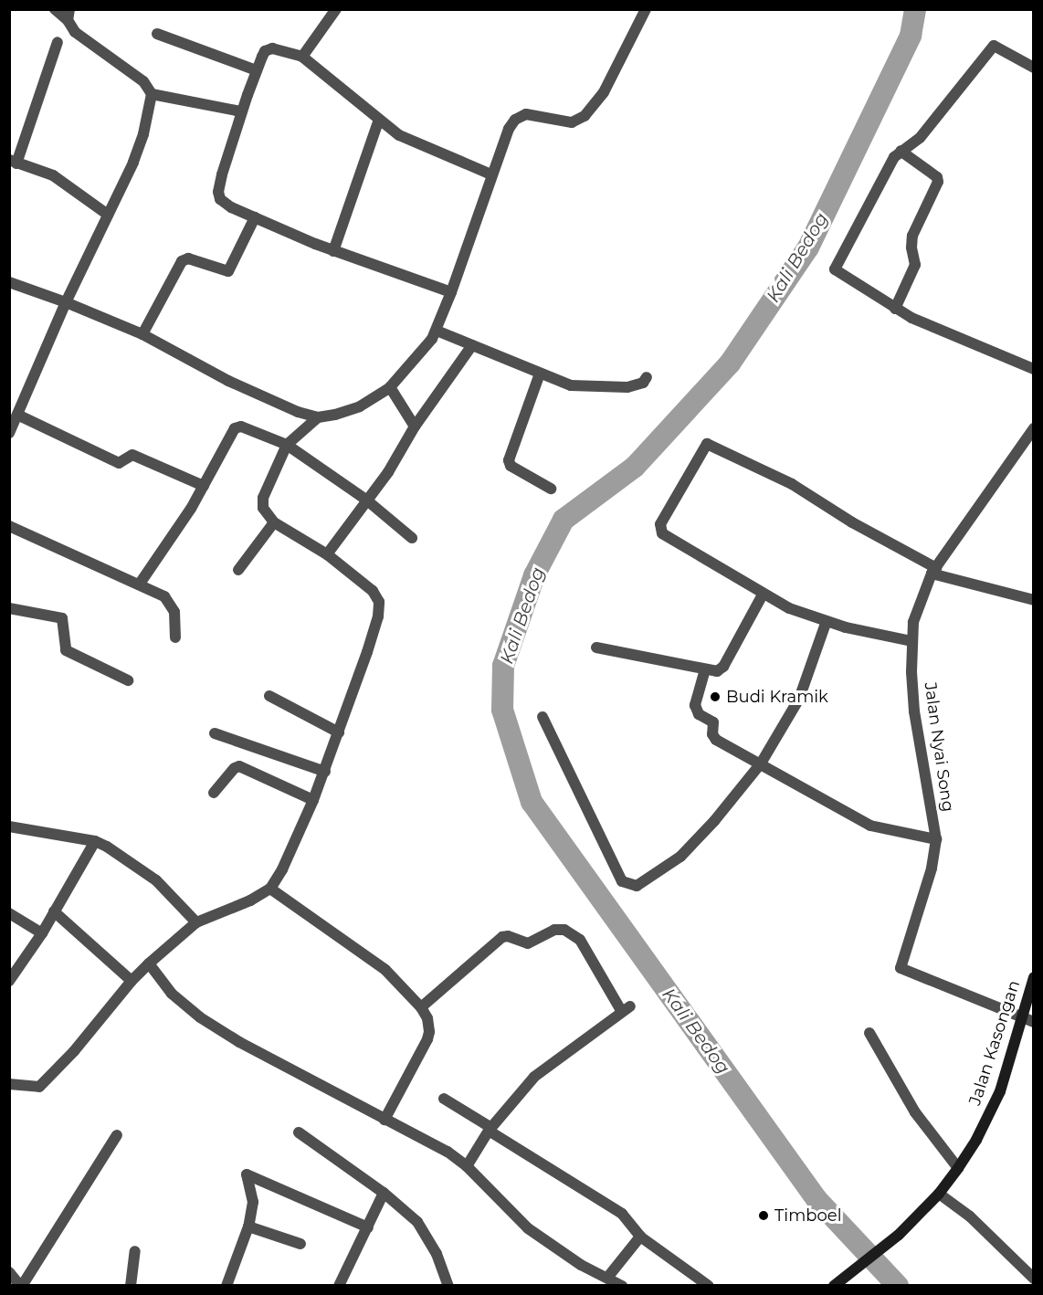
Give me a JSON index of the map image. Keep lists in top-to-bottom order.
{
  "streets": {
    "main road": ["Jalan Kasongan"],
    "street": ["Jalan Nyai Song"]
  },
  "crossings": [
    ["Jalan Nyai Song", "Jalan Kasongan"]
  ],
  "water": ["Kali Bedog"],
  "places": ["Budi Kramik", "Timboel"]
}
